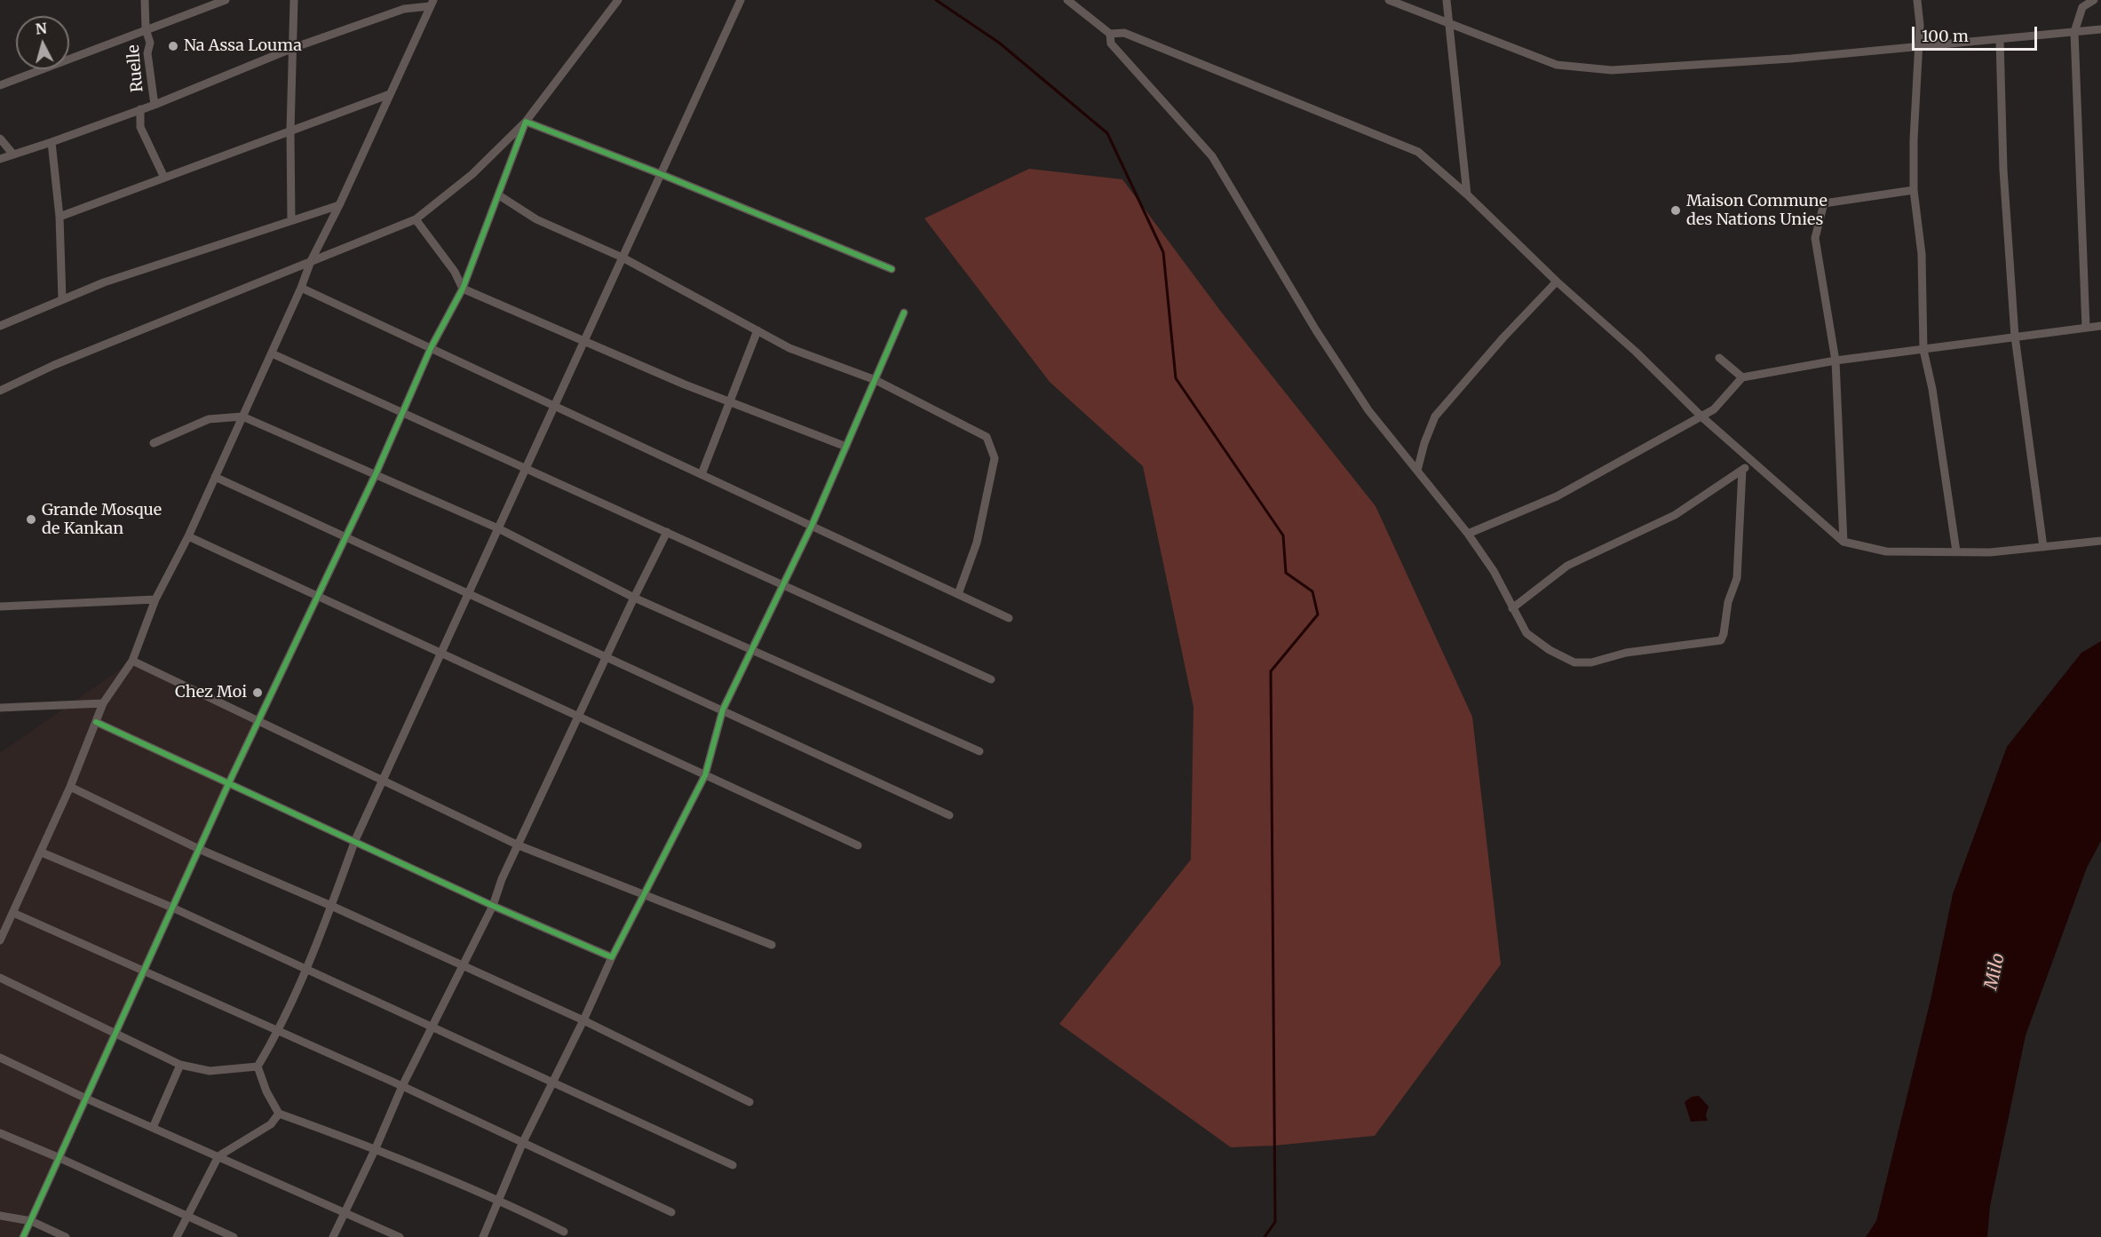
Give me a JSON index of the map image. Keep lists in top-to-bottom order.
{
  "streets": {
    "street": ["Ruelle"]
  },
  "water": ["Milo"],
  "places": [
    "Na Assa Louma",
    "Maison Commune des Nations Unies",
    "Grande Mosque de Kankan",
    "Chez Moi"
  ],
  "scale_bar": "100 m",
  "north": "top"
}
